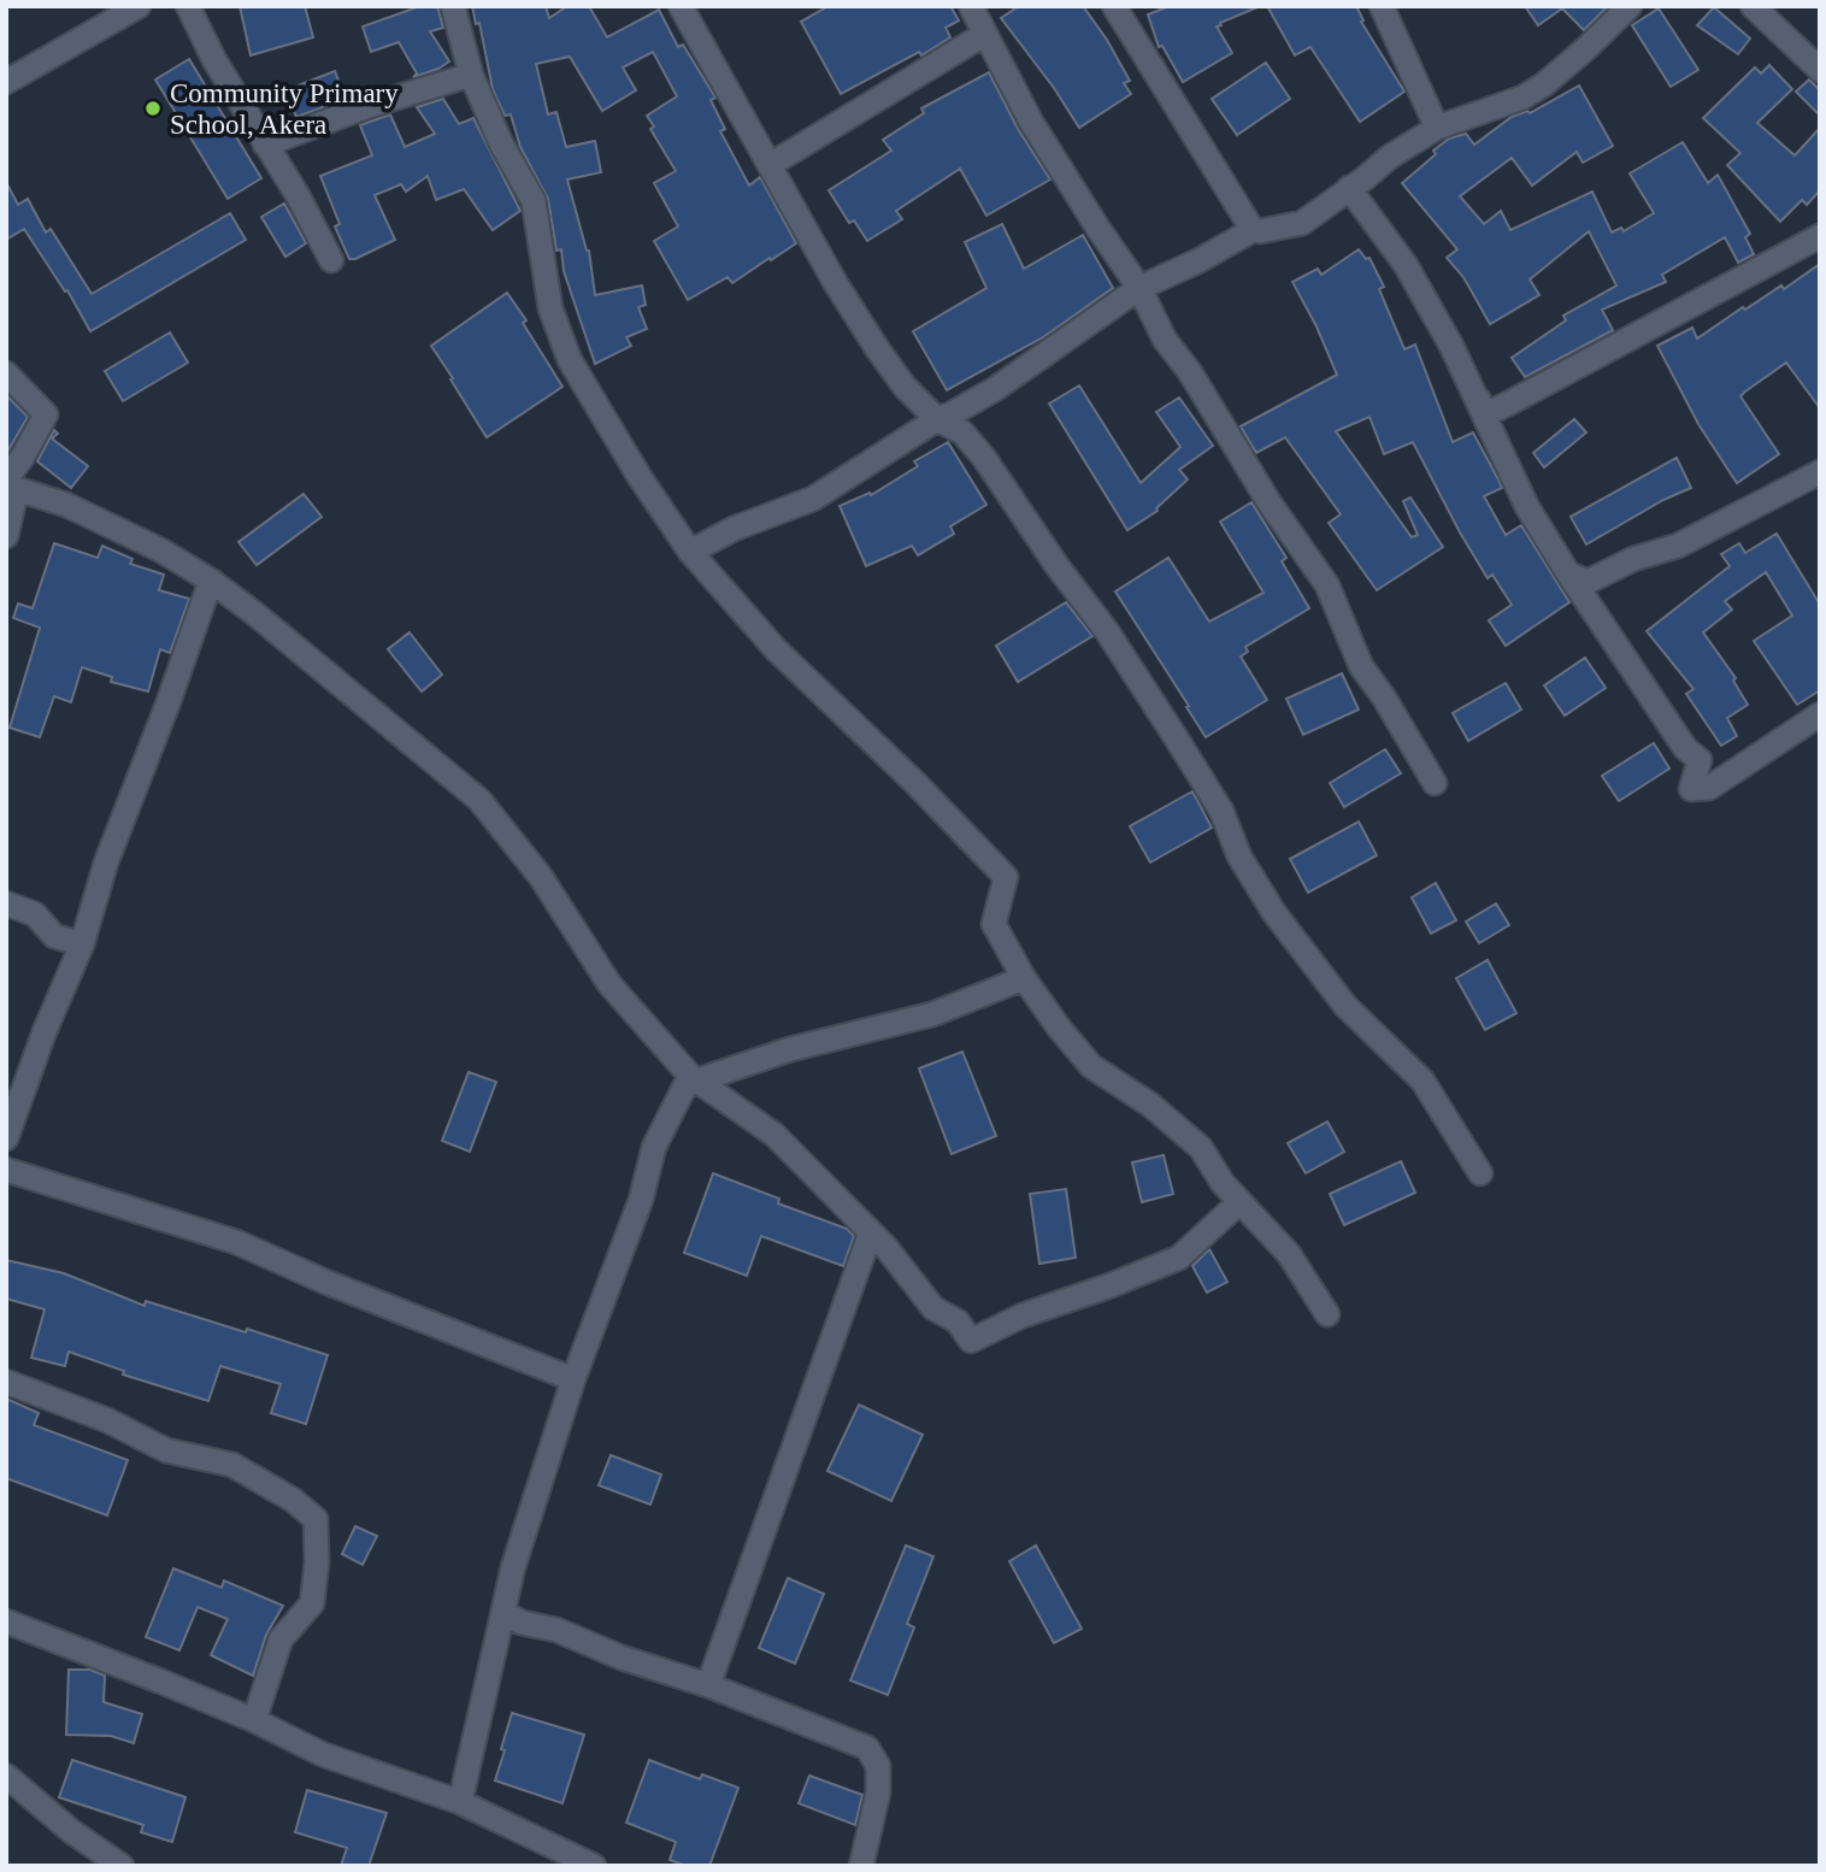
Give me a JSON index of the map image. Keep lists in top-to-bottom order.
{
  "places": ["Community Primary School, Akera"]
}
